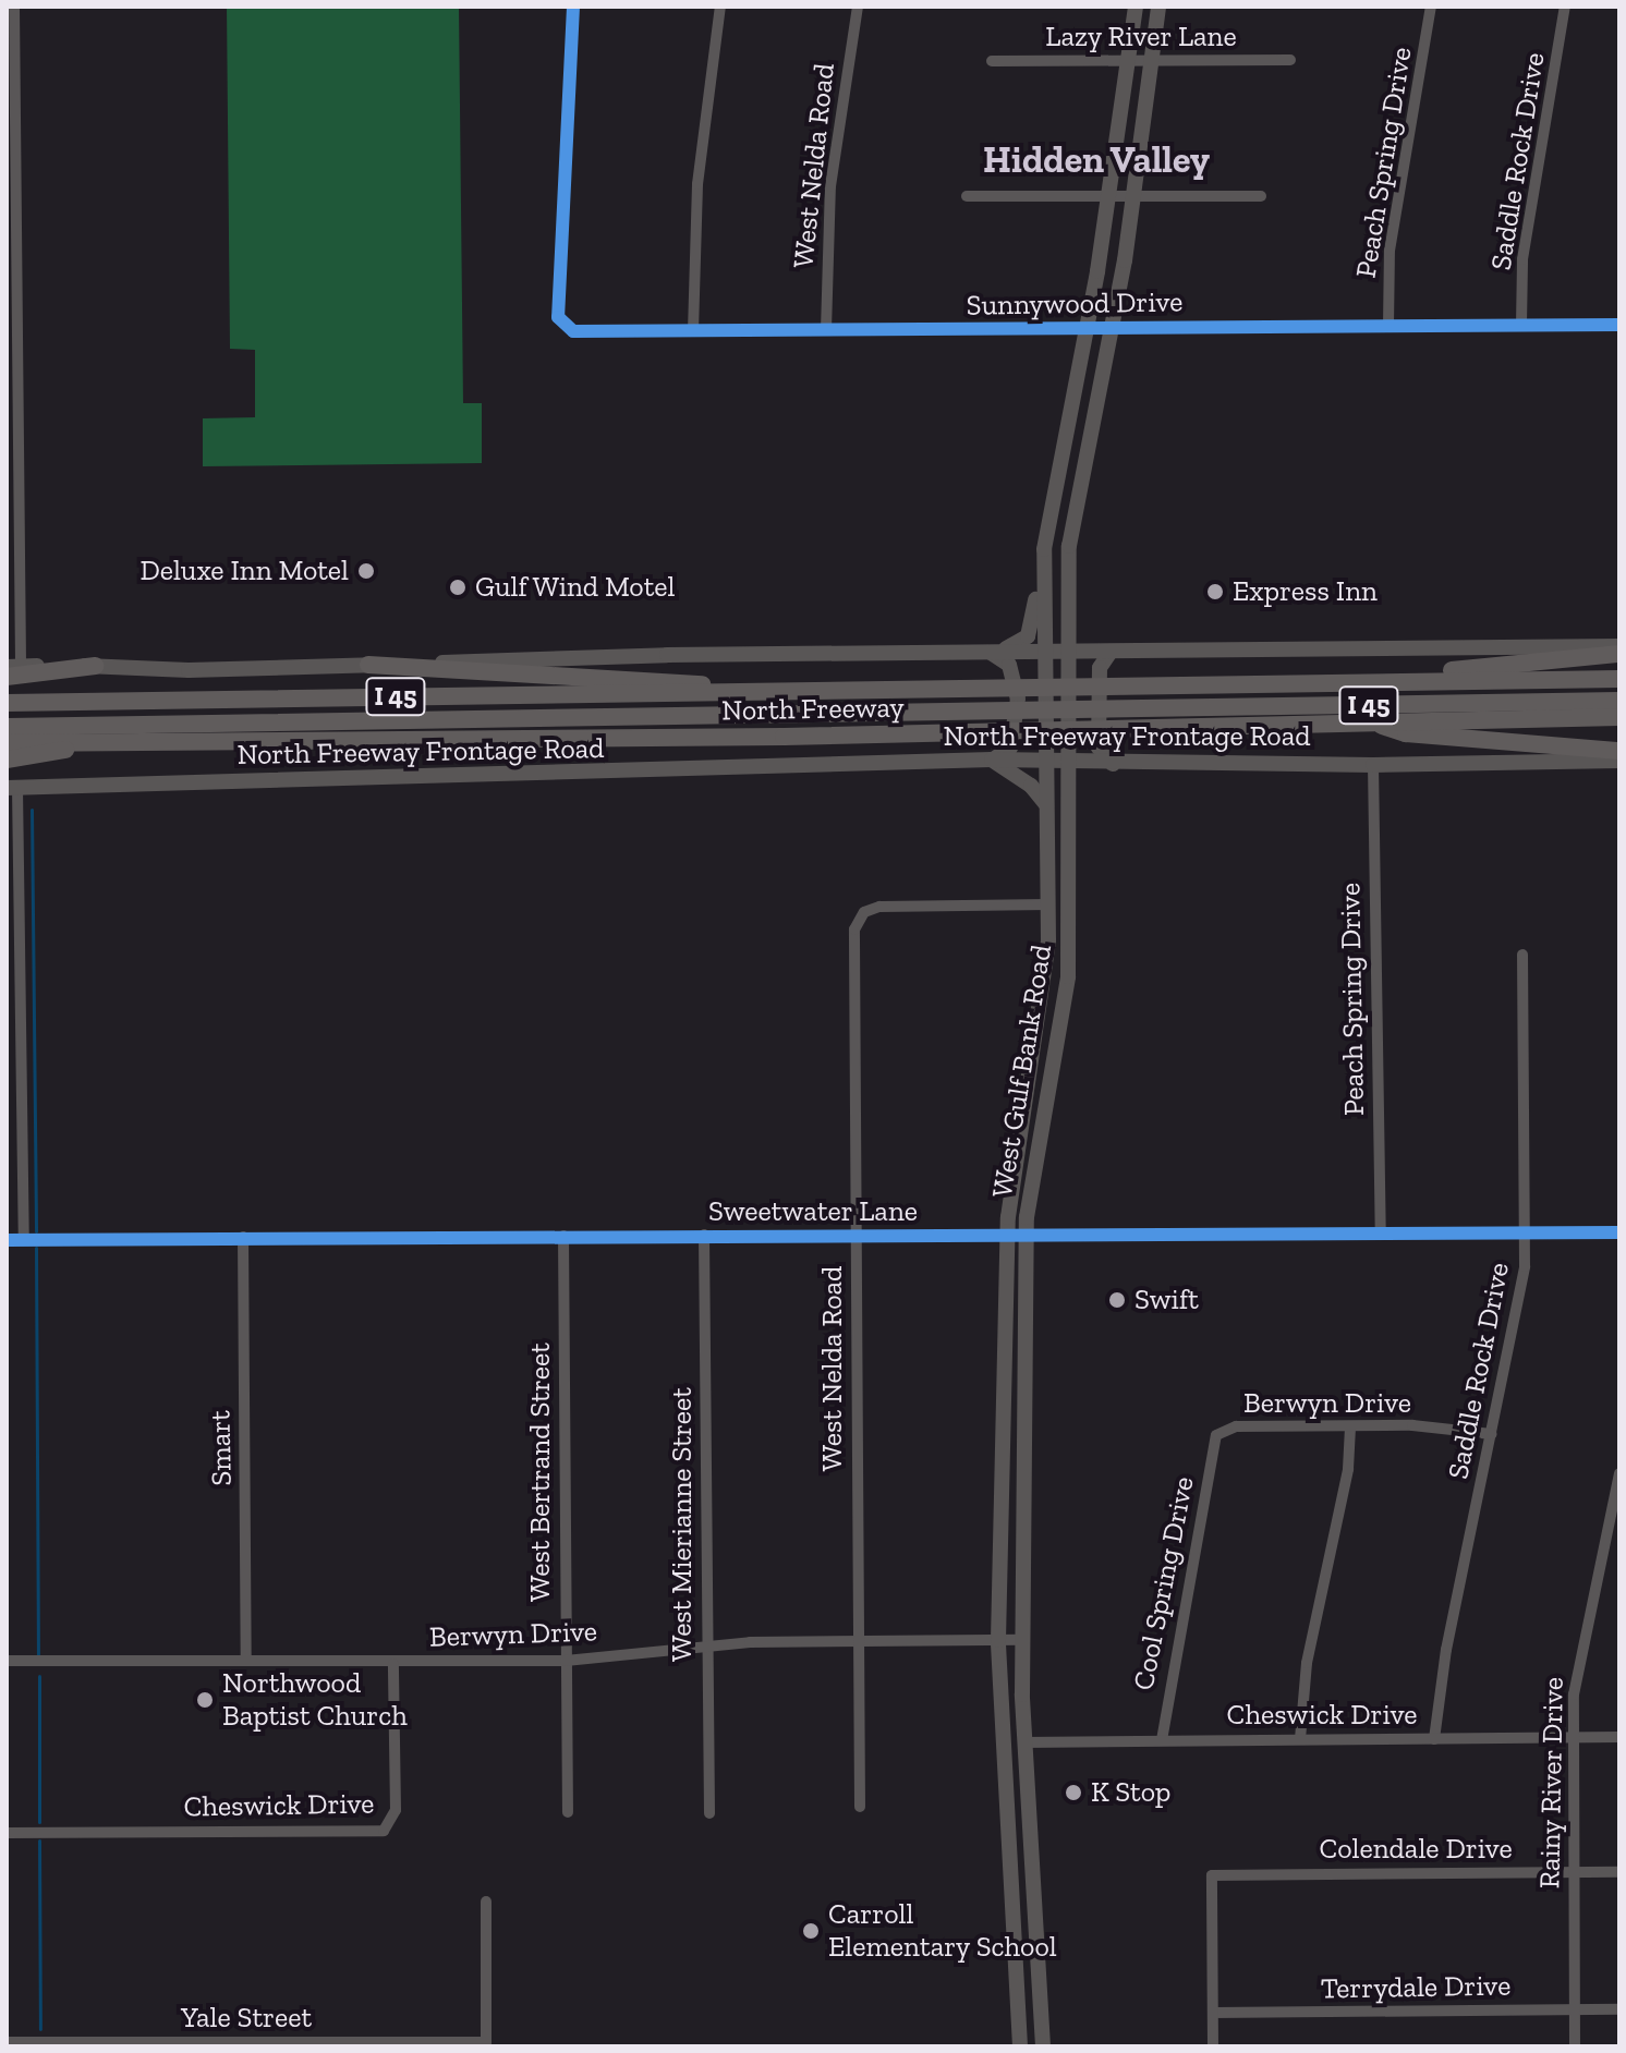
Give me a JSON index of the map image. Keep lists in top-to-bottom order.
{
  "streets": {
    "highway": ["I 45", "North Freeway"],
    "main road": ["North Freeway Frontage Road", "West Gulf Bank Road"],
    "street": [
      "Lazy River Lane",
      "Saddle Rock Drive",
      "Peach Spring Drive",
      "West Nelda Road",
      "Sunnywood Drive",
      "Sweetwater Lane",
      "Berwyn Drive",
      "Smart",
      "West Bertrand Street",
      "West Mierianne Street",
      "Cool Spring Drive",
      "Cheswick Drive",
      "Rainy River Drive",
      "Colendale Drive",
      "Terrydale Drive",
      "Yale Street"
    ]
  },
  "crossings": [
    ["Lazy River Lane", "West Gulf Bank Road"],
    ["Saddle Rock Drive", "Sunnywood Drive"],
    ["Saddle Rock Drive", "Sweetwater Lane"],
    ["Saddle Rock Drive", "Berwyn Drive"],
    ["Saddle Rock Drive", "Cheswick Drive"],
    ["Peach Spring Drive", "Sunnywood Drive"],
    ["Peach Spring Drive", "North Freeway Frontage Road"],
    ["Peach Spring Drive", "Sweetwater Lane"],
    ["West Nelda Road", "Sunnywood Drive"],
    ["West Nelda Road", "West Gulf Bank Road"],
    ["West Nelda Road", "Sweetwater Lane"],
    ["West Nelda Road", "Berwyn Drive"],
    ["Sunnywood Drive", "West Gulf Bank Road"],
    ["North Freeway Frontage Road", "West Gulf Bank Road"],
    ["West Gulf Bank Road", "Sweetwater Lane"],
    ["West Gulf Bank Road", "Berwyn Drive"],
    ["West Gulf Bank Road", "Cheswick Drive"],
    ["Sweetwater Lane", "Smart"],
    ["Sweetwater Lane", "West Bertrand Street"],
    ["Sweetwater Lane", "West Mierianne Street"],
    ["Berwyn Drive", "Smart"],
    ["Berwyn Drive", "West Bertrand Street"],
    ["Berwyn Drive", "West Mierianne Street"],
    ["Berwyn Drive", "Cool Spring Drive"],
    ["Berwyn Drive", "Cheswick Drive"],
    ["Cool Spring Drive", "Cheswick Drive"],
    ["Cheswick Drive", "Rainy River Drive"],
    ["Rainy River Drive", "Colendale Drive"],
    ["Rainy River Drive", "Terrydale Drive"],
    ["Colendale Drive", "Terrydale Drive"]
  ],
  "districts": ["Hidden Valley"],
  "places": [
    "Deluxe Inn Motel",
    "Gulf Wind Motel",
    "Express Inn",
    "Swift",
    "Northwood Baptist Church",
    "K Stop",
    "Carroll Elementary School"
  ]
}
